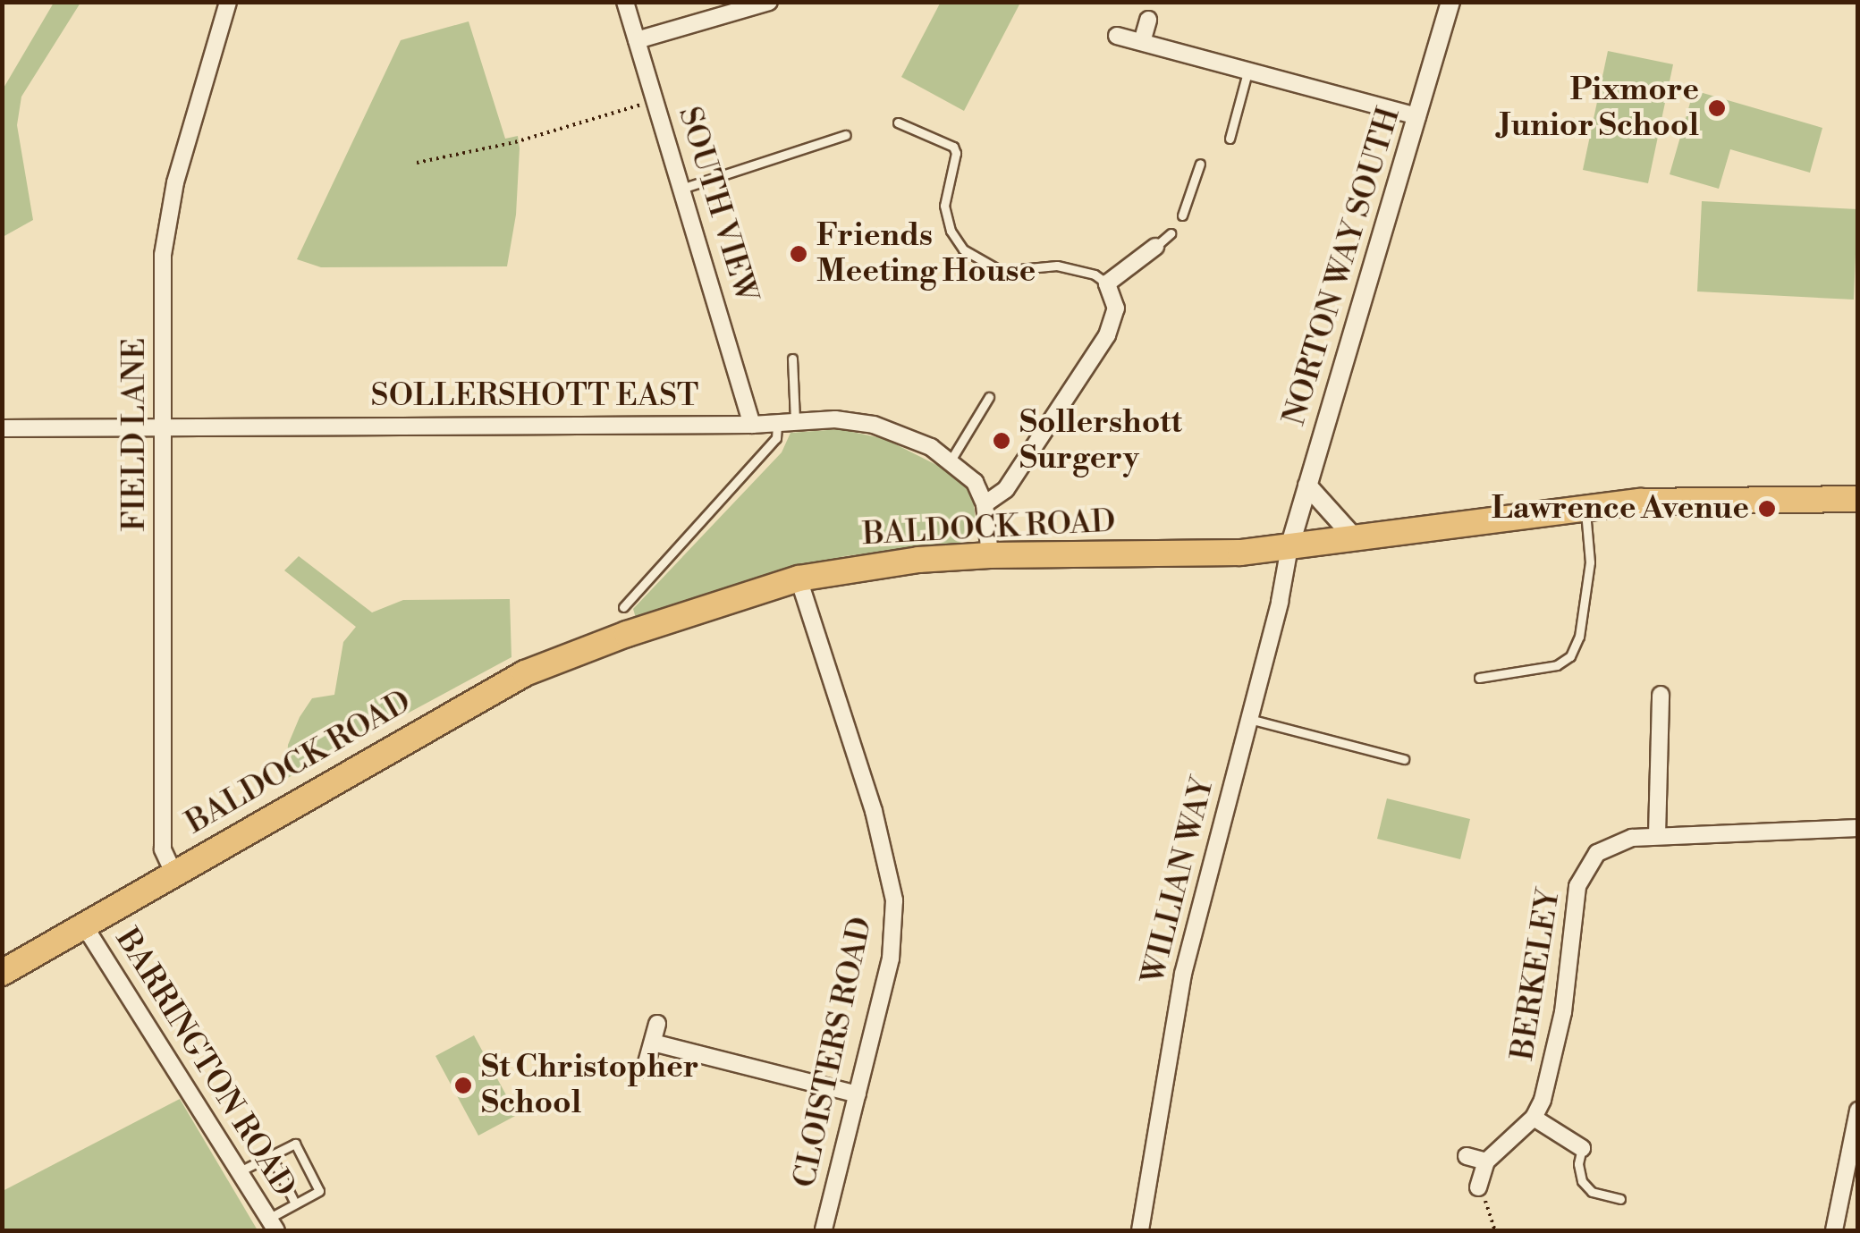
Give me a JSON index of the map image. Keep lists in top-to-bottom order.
{
  "streets": {
    "main road": ["BALDOCK ROAD"],
    "street": [
      "SOUTH VIEW",
      "NORTON WAY SOUTH",
      "SOLLERSHOTT EAST",
      "FIELD LANE",
      "WILLIAN WAY",
      "BERKELEY",
      "CLOISTERS ROAD",
      "BARRINGTON ROAD"
    ]
  },
  "crossings": [
    ["SOUTH VIEW", "SOLLERSHOTT EAST"],
    ["NORTON WAY SOUTH", "BALDOCK ROAD"],
    ["NORTON WAY SOUTH", "WILLIAN WAY"],
    ["SOLLERSHOTT EAST", "FIELD LANE"],
    ["FIELD LANE", "BALDOCK ROAD"],
    ["BALDOCK ROAD", "WILLIAN WAY"],
    ["BALDOCK ROAD", "CLOISTERS ROAD"],
    ["BALDOCK ROAD", "BARRINGTON ROAD"]
  ],
  "places": [
    "Pixmore Junior School",
    "Friends Meeting House",
    "Sollershott Surgery",
    "Lawrence Avenue",
    "St Christopher School"
  ]
}
